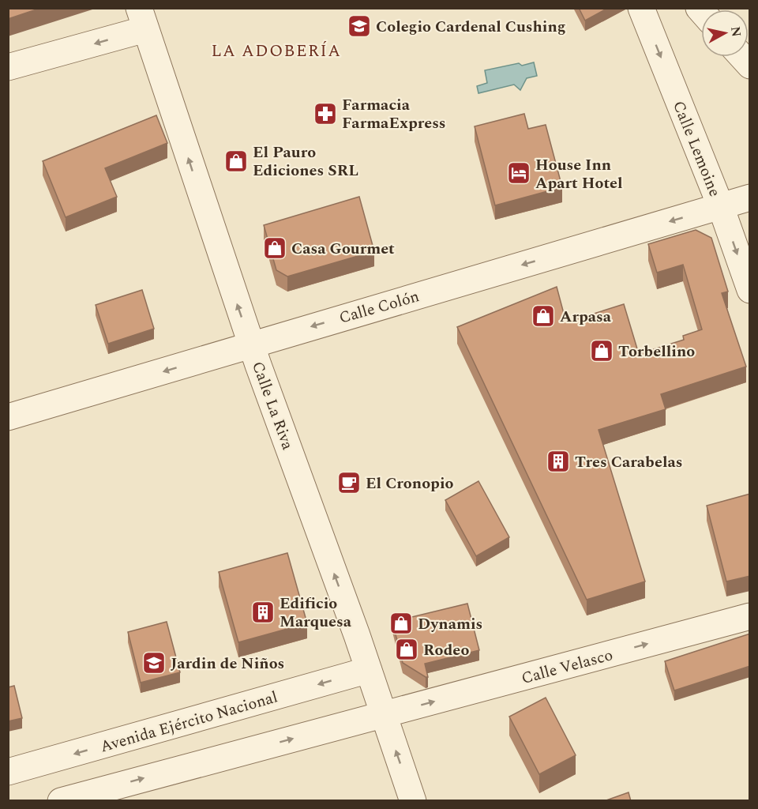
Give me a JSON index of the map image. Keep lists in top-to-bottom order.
{
  "streets": {
    "street": [
      "Calle Lemoine",
      "Calle Colón",
      "Calle La Riva",
      "Calle Velasco",
      "Avenida Ejército Nacional"
    ]
  },
  "crossings": [
    ["Calle Lemoine", "Calle Colón"],
    ["Calle Colón", "Calle La Riva"],
    ["Calle La Riva", "Calle Velasco"],
    ["Calle La Riva", "Avenida Ejército Nacional"]
  ],
  "one_way": [
    "Calle Lemoine",
    "Calle Colón",
    "Calle La Riva",
    "Calle Velasco"
  ],
  "districts": ["LA ADOBERÍA"],
  "places": {
    "school or university": ["Colegio Cardenal Cushing", "Jardin de Niños"],
    "pharmacy": ["Farmacia FarmaExpress"],
    "shop": [
      "El Pauro Ediciones SRL",
      "Casa Gourmet",
      "Arpasa",
      "Torbellino",
      "Dynamis",
      "Rodeo"
    ],
    "hotel": ["House Inn Apart Hotel"],
    "building": ["Tres Carabelas", "Edificio Marquesa"],
    "cafe": ["El Cronopio"]
  },
  "north": "right"
}
